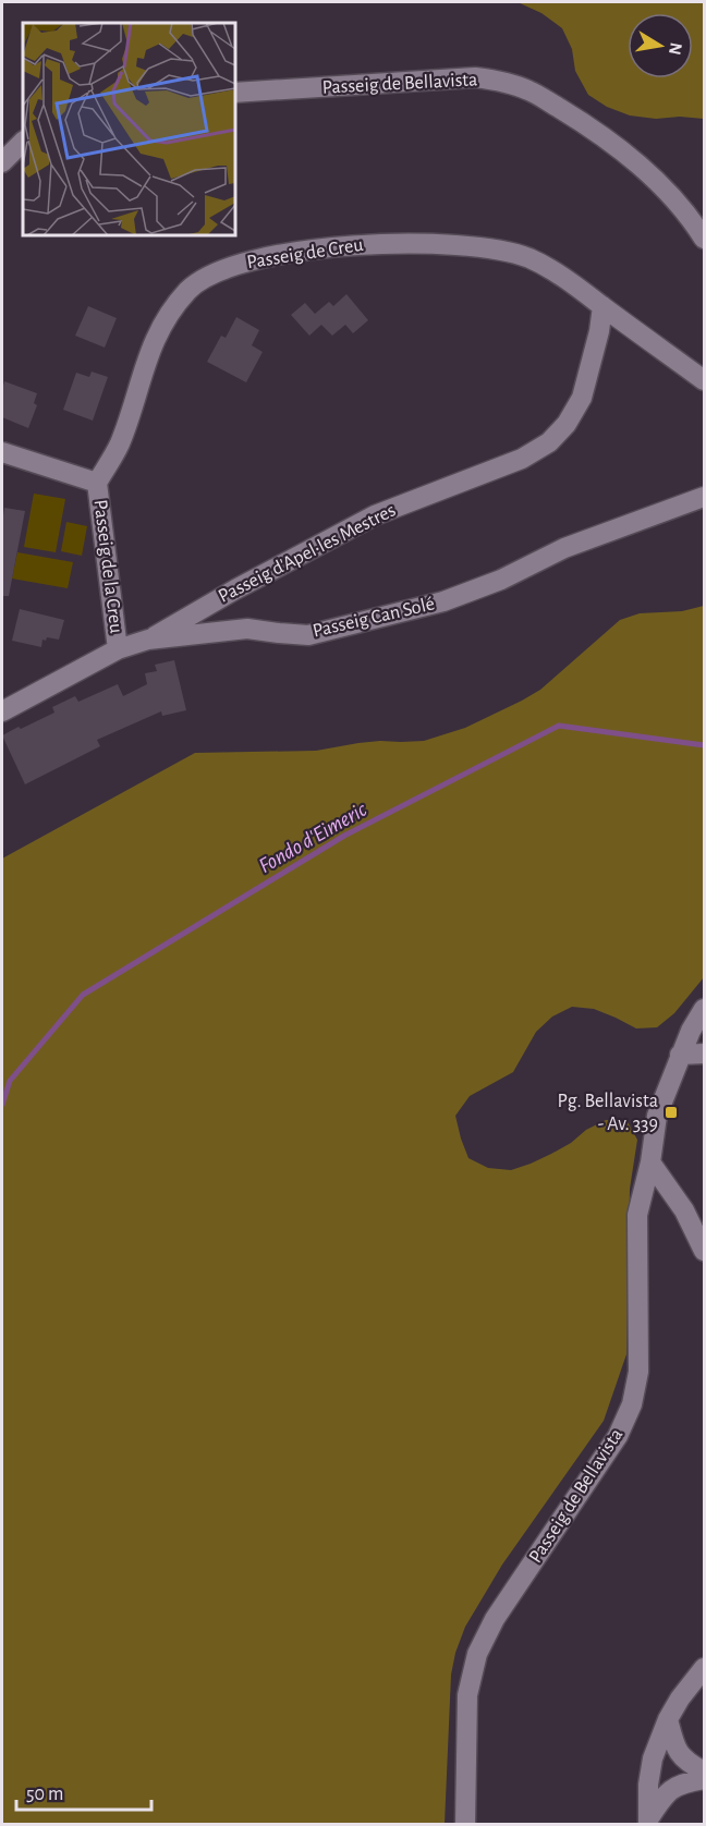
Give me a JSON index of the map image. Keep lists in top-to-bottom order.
{
  "streets": {
    "street": [
      "Passeig de Bellavista",
      "Passeig de Creu",
      "Passeig d'Apel·les Mestres",
      "Passeig de la Creu",
      "Passeig Can Solé"
    ]
  },
  "crossings": [
    ["Passeig de Creu", "Passeig d'Apel·les Mestres"],
    ["Passeig de Creu", "Passeig de la Creu"],
    ["Passeig d'Apel·les Mestres", "Passeig Can Solé"],
    ["Passeig de la Creu", "Passeig Can Solé"]
  ],
  "water": ["Fondo d'Eimeric"],
  "places": {
    "transit": ["Pg. Bellavista - Av. 339"]
  },
  "scale_bar": "50 m",
  "north": "right"
}
